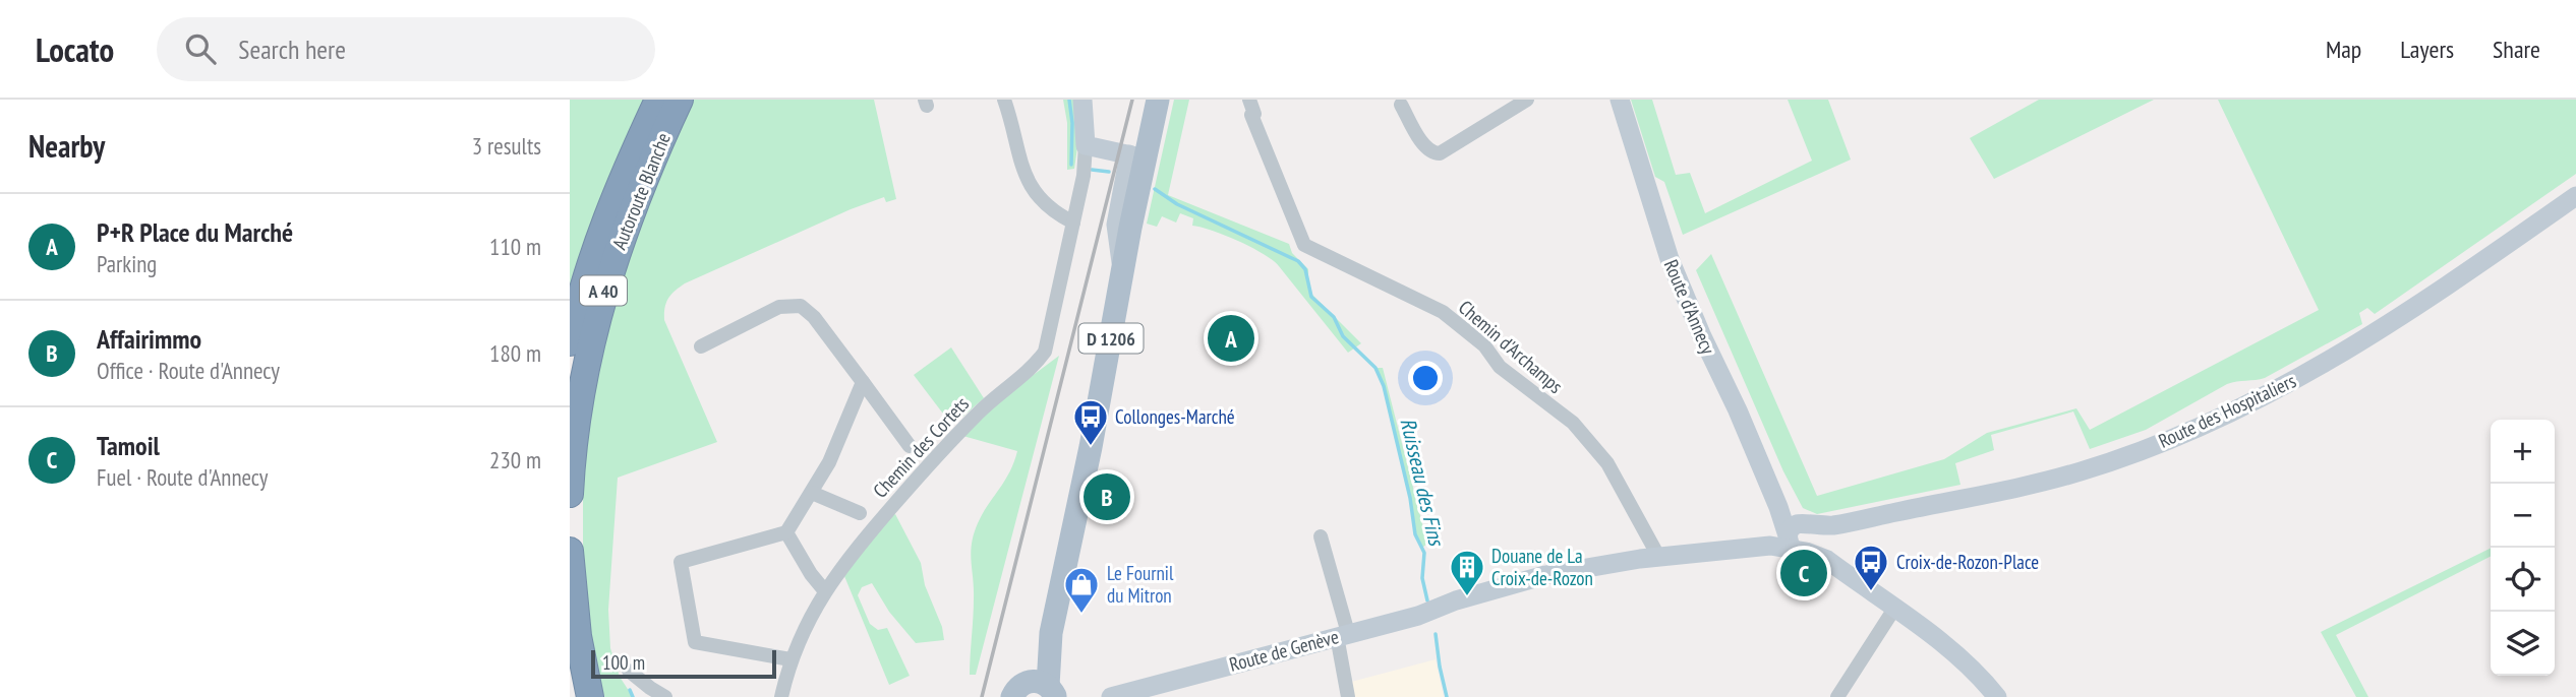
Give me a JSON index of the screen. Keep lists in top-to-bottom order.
{
  "streets": {
    "highway": ["Autoroute Blanche", "A 40"],
    "main road": ["D 1206"],
    "street": [
      "Route d'Annecy",
      "Chemin d'Archamps",
      "Route des Hospitaliers",
      "Chemin des Cortets",
      "Route de Genève"
    ]
  },
  "crossings": [
    ["Route d'Annecy", "Route des Hospitaliers"],
    ["Route d'Annecy", "Route de Genève"],
    ["Chemin d'Archamps", "Route de Genève"],
    ["Route des Hospitaliers", "Route de Genève"]
  ],
  "water": ["Ruisseau des Fins"],
  "places": {
    "bus stop": ["Collonges-Marché", "Croix-de-Rozon-Place"],
    "building": ["Douane de La Croix-de-Rozon"],
    "shop": ["Le Fournil du Mitron"]
  },
  "scale_bar": "100 m",
  "page": {
    "header": "Locato",
    "search": "Search here",
    "nav": ["Map", "Layers", "Share"],
    "heading": ["Nearby", "3 results"],
    "list": [
      {
        "mark": "A",
        "name": "P+R Place du Marché",
        "note": "Parking",
        "value": "110 m"
      },
      {
        "mark": "B",
        "name": "Affairimmo",
        "note": "Office · Route d'Annecy",
        "value": "180 m"
      },
      {
        "mark": "C",
        "name": "Tamoil",
        "note": "Fuel · Route d'Annecy",
        "value": "230 m"
      }
    ],
    "pins": ["A", "B", "C"],
    "map_buttons": ["+", "−"],
    "scale": "100 m"
  }
}
